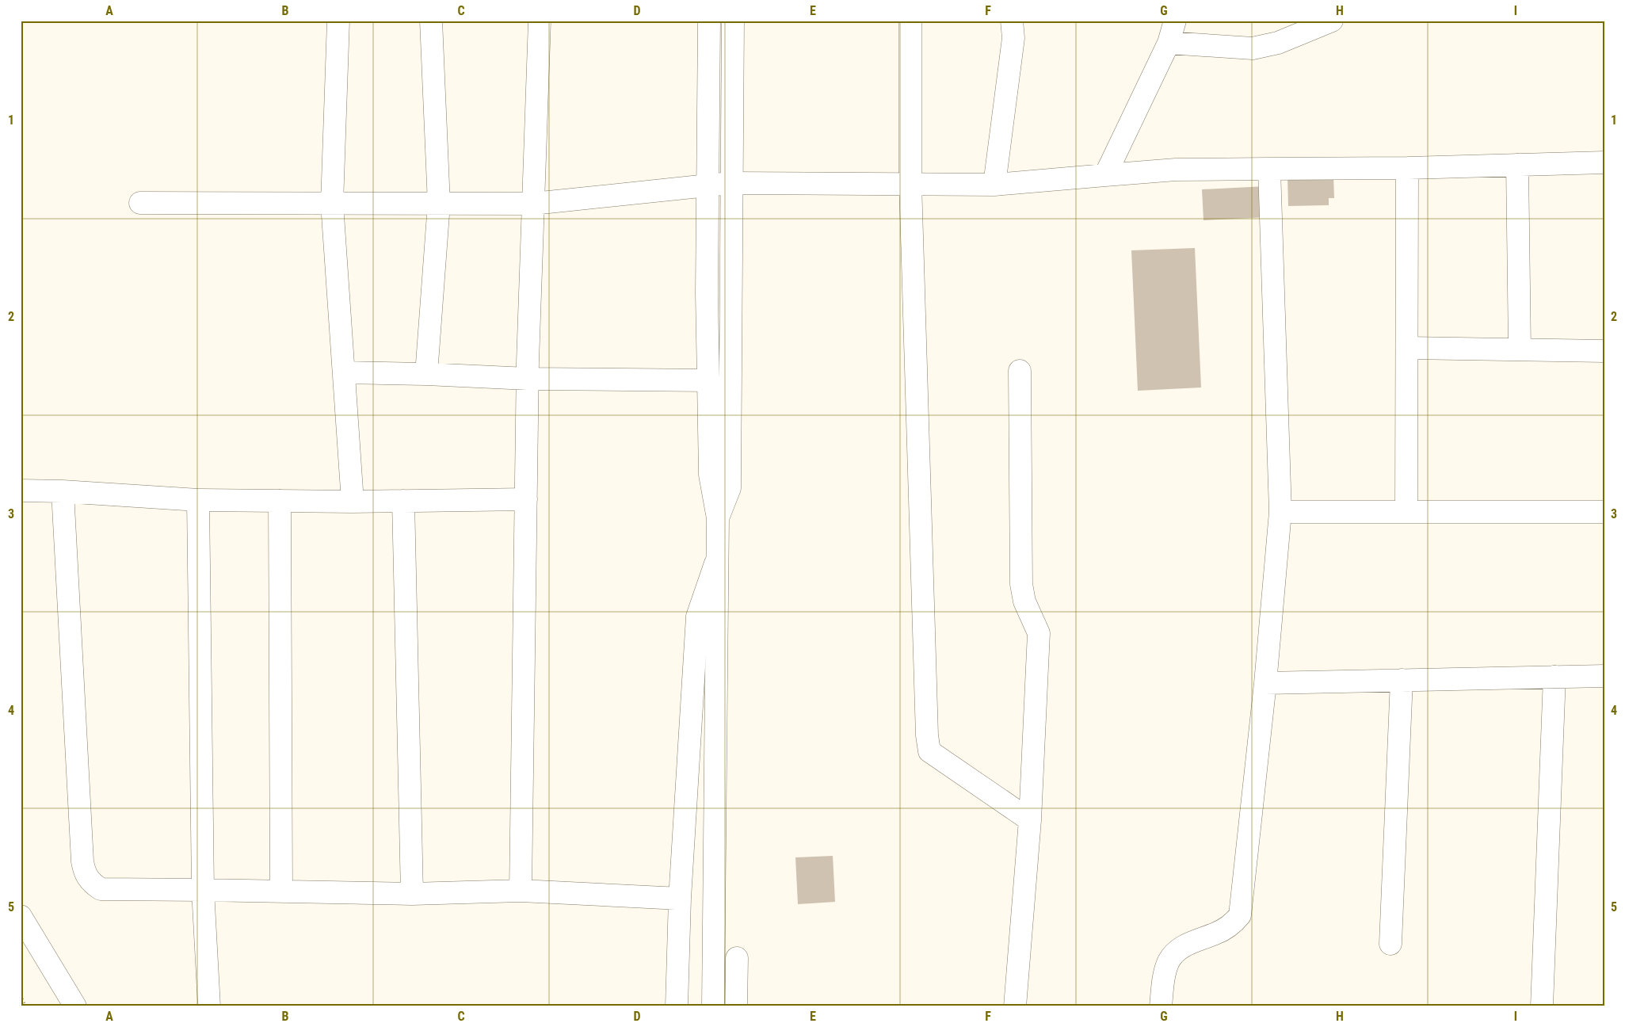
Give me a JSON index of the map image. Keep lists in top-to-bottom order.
{
  "grid": {
    "columns": [
      "A",
      "B",
      "C",
      "D",
      "E",
      "F",
      "G",
      "H",
      "I"
    ],
    "rows": [
      "1",
      "2",
      "3",
      "4",
      "5"
    ]
  }
}
